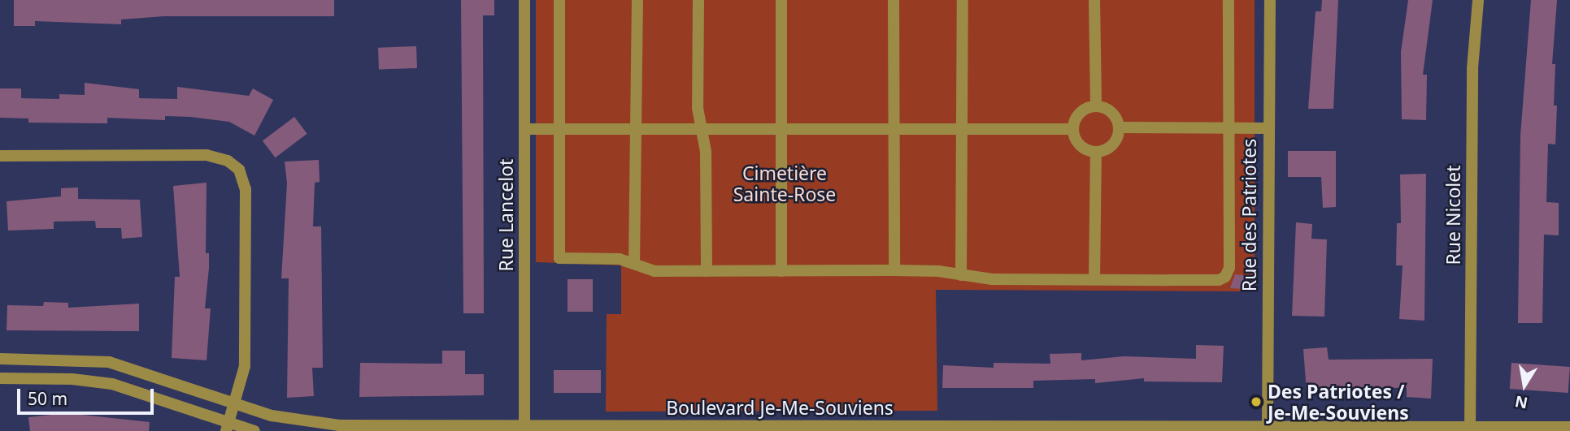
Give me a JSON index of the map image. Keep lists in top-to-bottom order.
{
  "streets": {
    "street": [
      "Rue Lancelot",
      "Rue des Patriotes",
      "Rue Nicolet",
      "Boulevard Je-Me-Souviens"
    ]
  },
  "crossings": [
    ["Rue Lancelot", "Boulevard Je-Me-Souviens"],
    ["Rue des Patriotes", "Boulevard Je-Me-Souviens"],
    ["Rue Nicolet", "Boulevard Je-Me-Souviens"]
  ],
  "parks": ["Cimetière Sainte-Rose"],
  "places": ["Des Patriotes / Je-Me-Souviens"],
  "scale_bar": "50 m",
  "north": "bottom"
}
